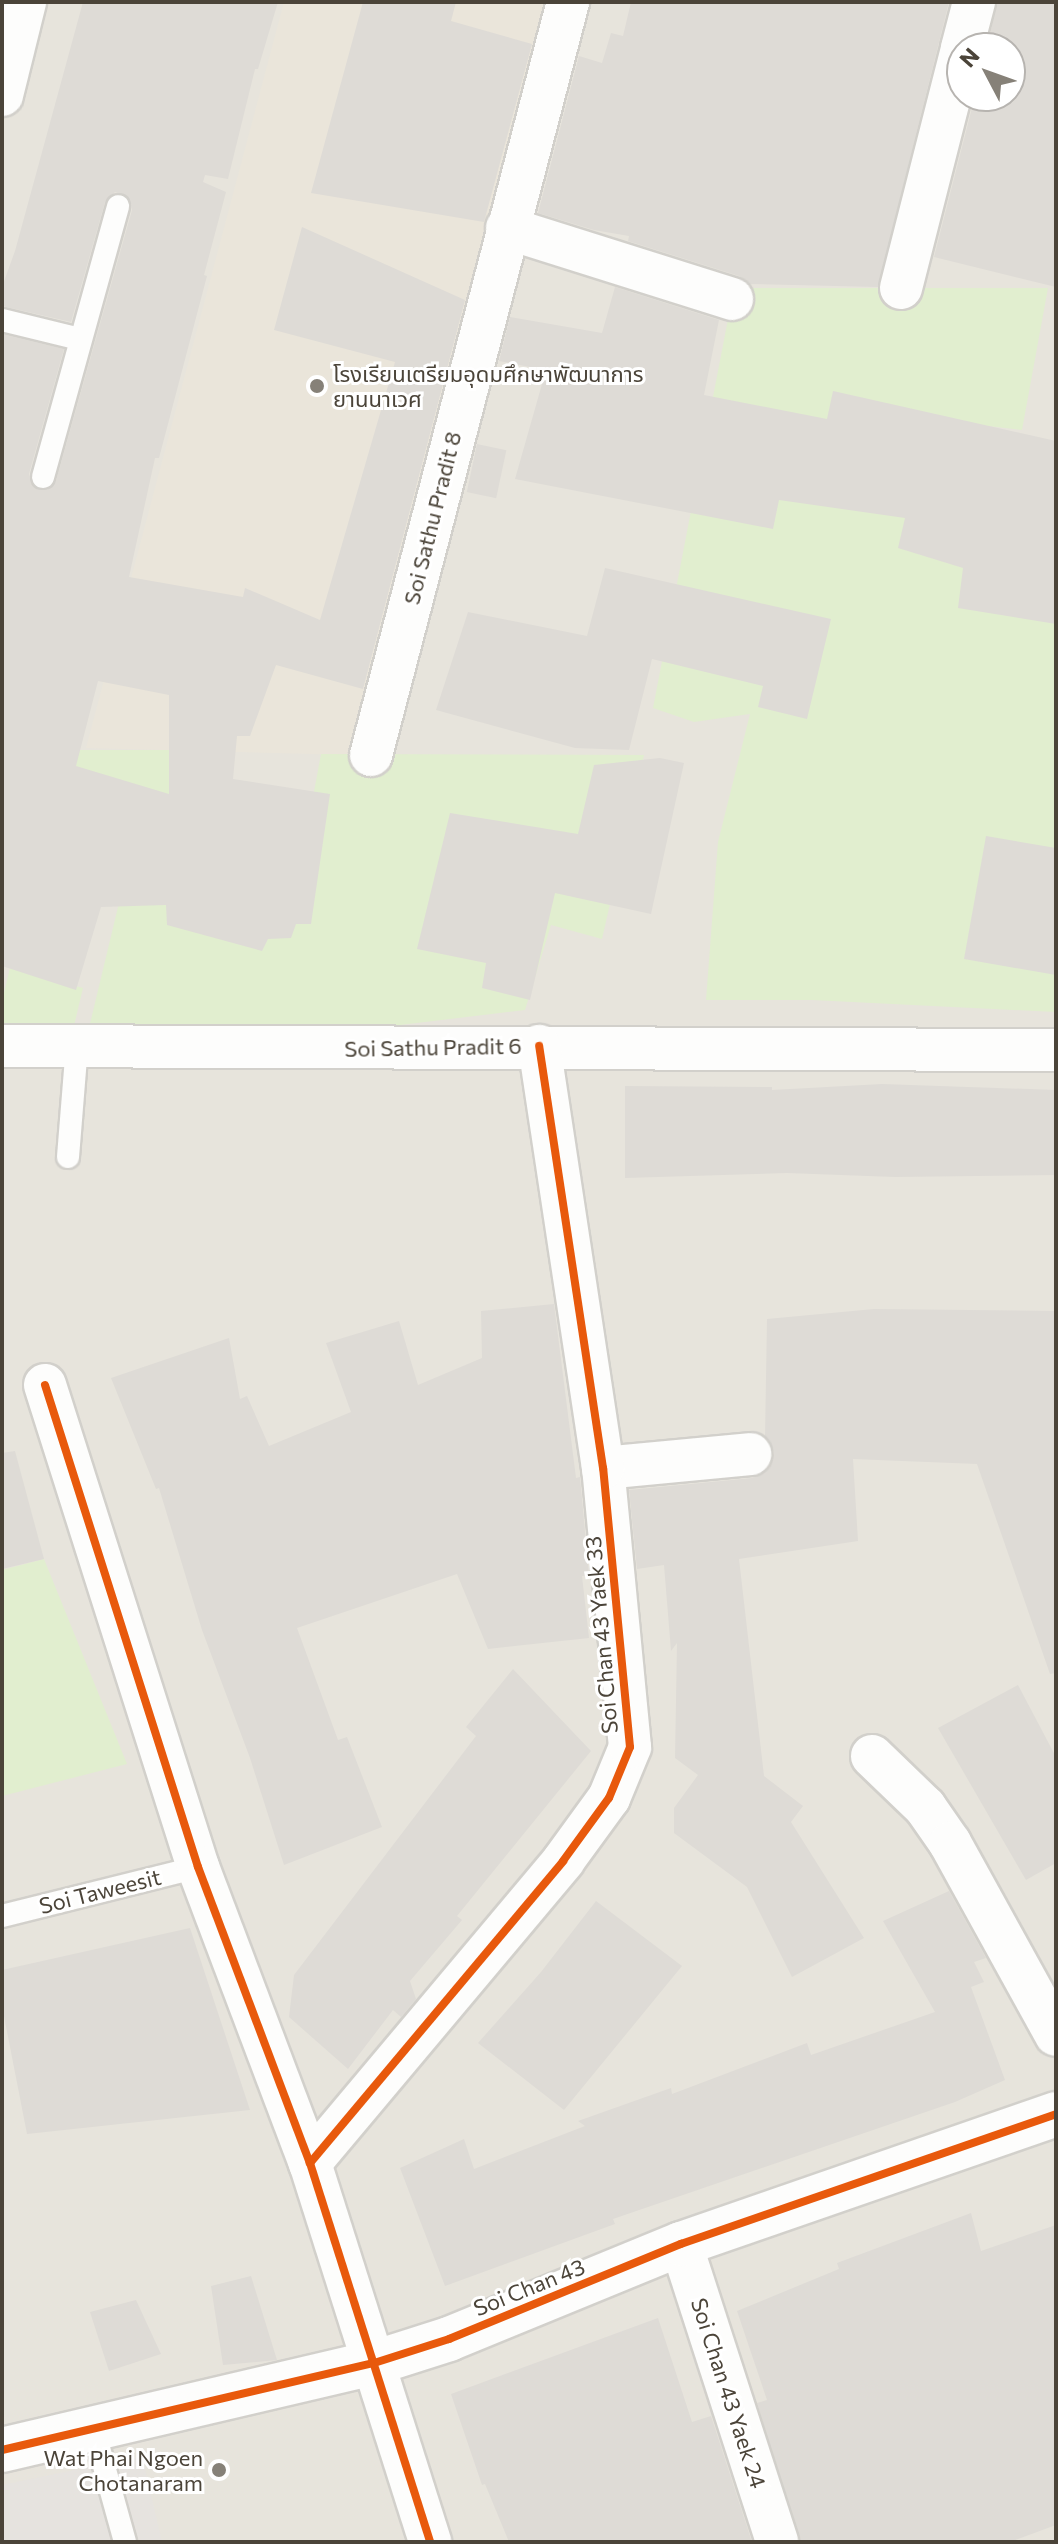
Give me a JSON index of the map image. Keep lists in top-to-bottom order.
{
  "streets": {
    "street": [
      "Soi Sathu Pradit 8",
      "Soi Sathu Pradit 6",
      "Soi Chan 43 Yaek 33",
      "Soi Chan 43",
      "Soi Chan 43 Yaek 24"
    ],
    "lane": ["Soi Taweesit"]
  },
  "crossings": [
    ["Soi Sathu Pradit 6", "Soi Chan 43 Yaek 33"],
    ["Soi Chan 43", "Soi Chan 43 Yaek 24"]
  ],
  "places": ["โรงเรียนเตรียมอุดมศึกษาพัฒนาการ ยานนาเวศ", "Wat Phai Ngoen Chotanaram"],
  "north": "top left"
}
